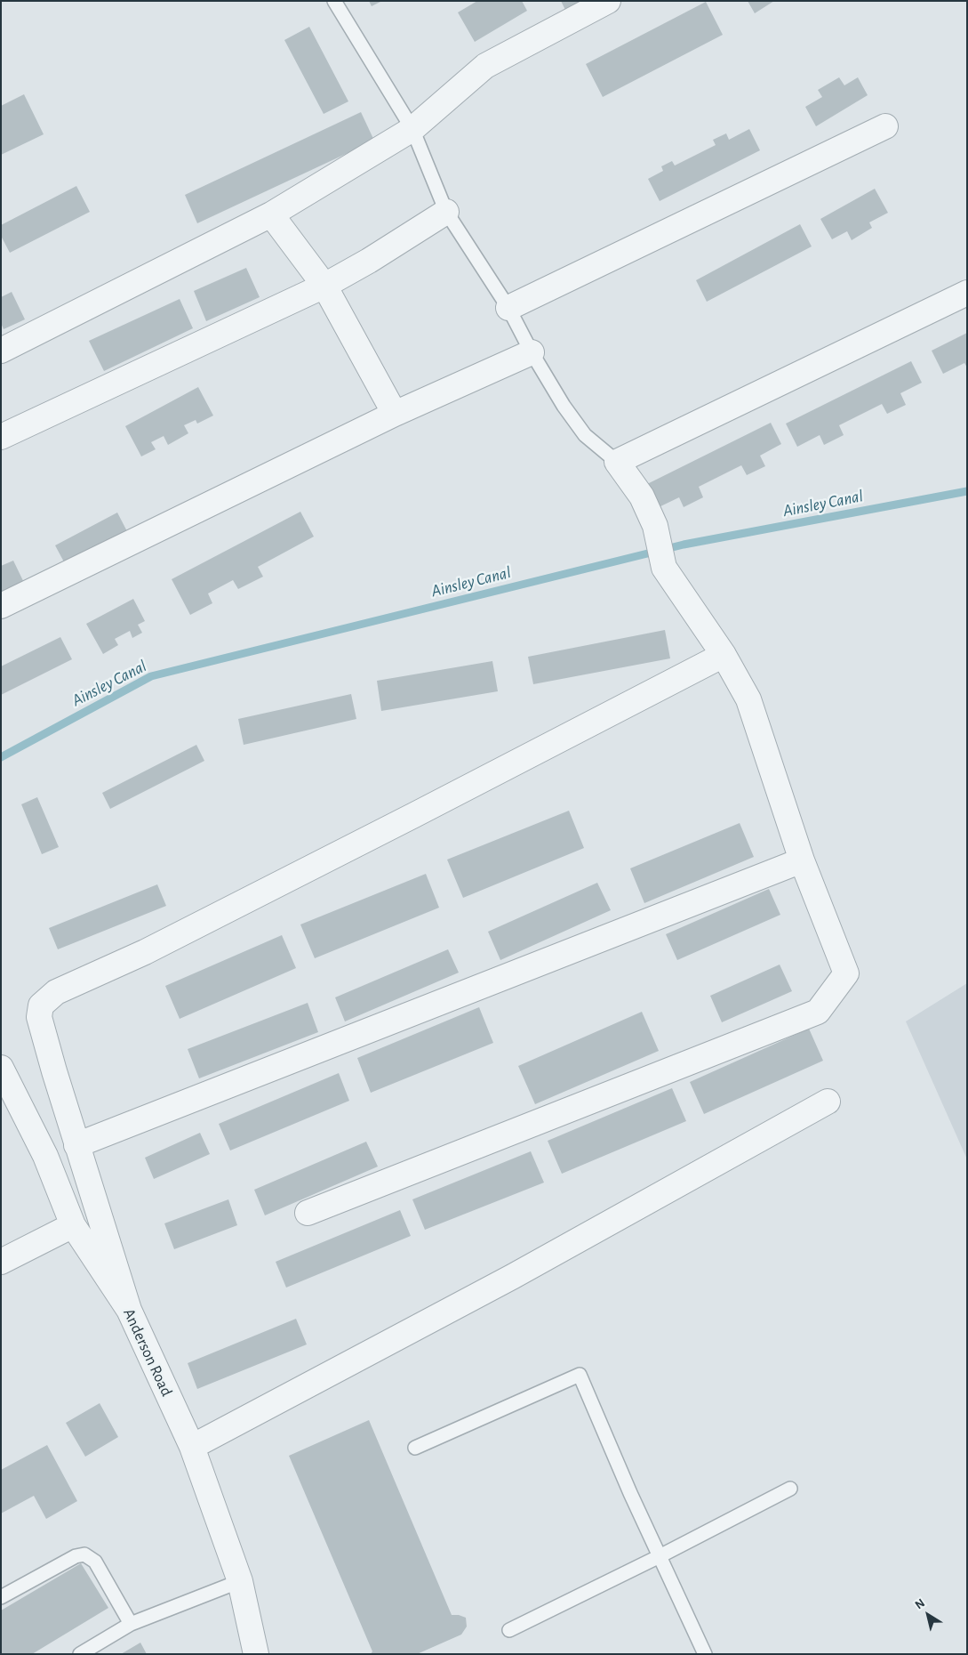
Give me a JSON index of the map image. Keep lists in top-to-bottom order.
{
  "streets": {
    "street": ["Anderson Road"]
  },
  "water": ["Ainsley Canal"],
  "north": "top left"
}
